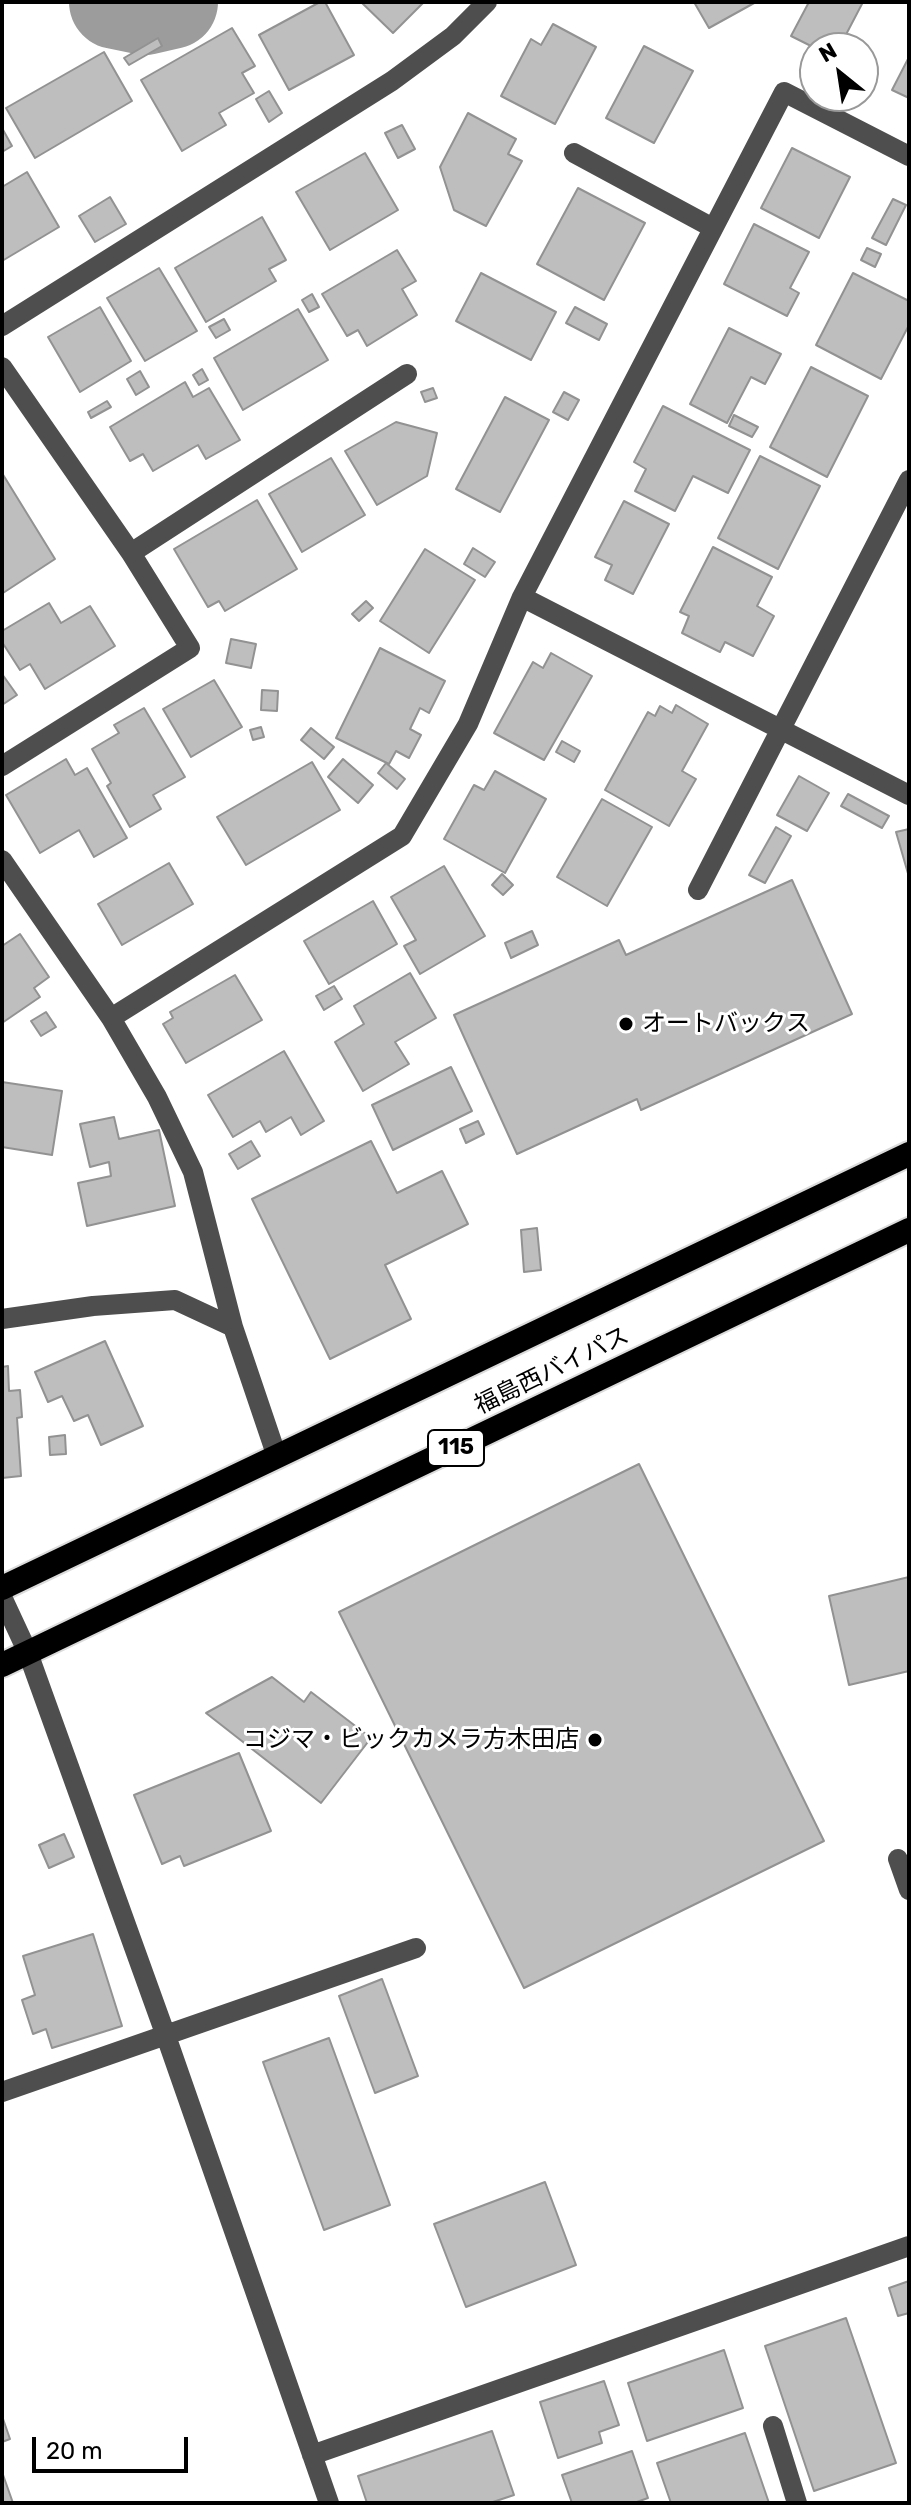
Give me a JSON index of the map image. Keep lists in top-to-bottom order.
{
  "streets": {
    "highway": ["福島西バイパス", "115"]
  },
  "places": ["オートバックス", "コジマ・ビックカメラ方木田店"],
  "scale_bar": "20 m",
  "north": "top left"
}
